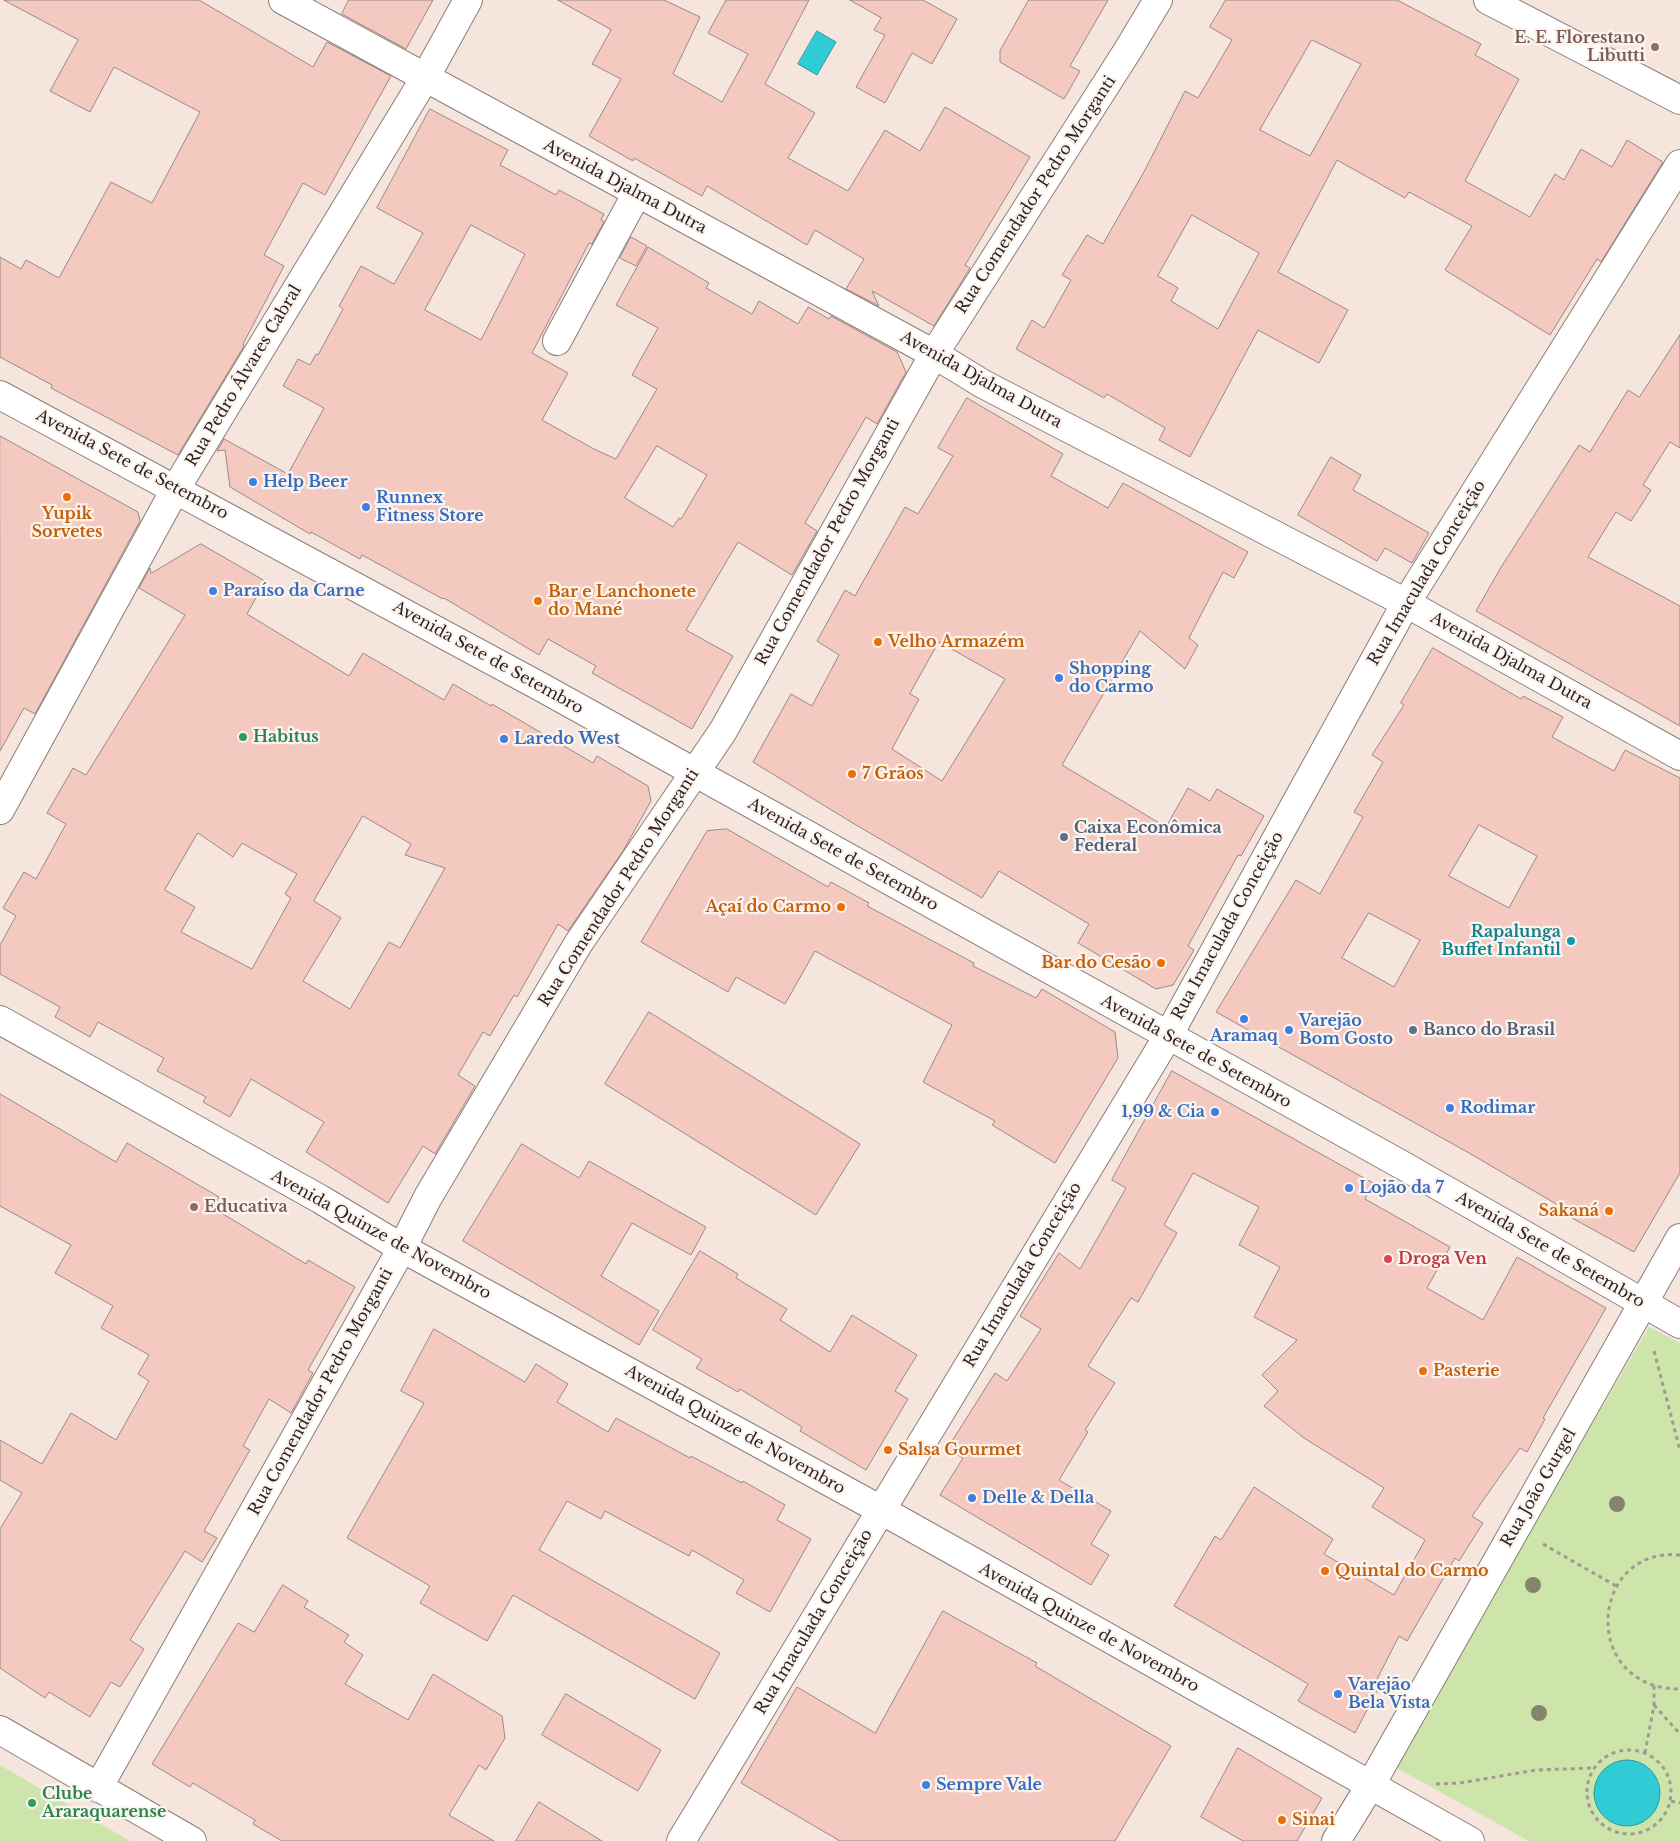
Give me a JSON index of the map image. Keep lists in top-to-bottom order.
{
  "streets": {
    "street": [
      "Avenida Djalma Dutra",
      "Rua Comendador Pedro Morganti",
      "Rua Pedro Álvares Cabral",
      "Avenida Sete de Setembro",
      "Rua Imaculada Conceição",
      "Avenida Quinze de Novembro",
      "Rua João Gurgel"
    ]
  },
  "crossings": [
    ["Avenida Djalma Dutra", "Rua Comendador Pedro Morganti"],
    ["Avenida Djalma Dutra", "Rua Pedro Álvares Cabral"],
    ["Avenida Djalma Dutra", "Rua Imaculada Conceição"],
    ["Rua Comendador Pedro Morganti", "Avenida Sete de Setembro"],
    ["Rua Comendador Pedro Morganti", "Avenida Quinze de Novembro"],
    ["Rua Pedro Álvares Cabral", "Avenida Sete de Setembro"],
    ["Avenida Sete de Setembro", "Rua Imaculada Conceição"],
    ["Avenida Sete de Setembro", "Rua João Gurgel"],
    ["Rua Imaculada Conceição", "Avenida Quinze de Novembro"],
    ["Avenida Quinze de Novembro", "Rua João Gurgel"]
  ],
  "places": [
    "E. E. Florestano Libutti",
    "Help Beer",
    "Yupik Sorvetes",
    "Runnex Fitness Store",
    "Paraíso da Carne",
    "Bar e Lanchonete do Mané",
    "Velho Armazém",
    "Shopping do Carmo",
    "Habitus",
    "Laredo West",
    "7 Grãos",
    "Caixa Econômica Federal",
    "Açaí do Carmo",
    "Rapalunga Buffet Infantil",
    "Bar do Cesão",
    "Aramaq",
    "Varejão Bom Gosto",
    "Banco do Brasil",
    "Rodimar",
    "1,99 & Cia",
    "Lojão da 7",
    "Educativa",
    "Sakaná",
    "Droga Ven",
    "Pasterie",
    "Salsa Gourmet",
    "Delle & Della",
    "Quintal do Carmo",
    "Varejão Bela Vista",
    "Sempre Vale",
    "Clube Araraquarense",
    "Sinai"
  ]
}
